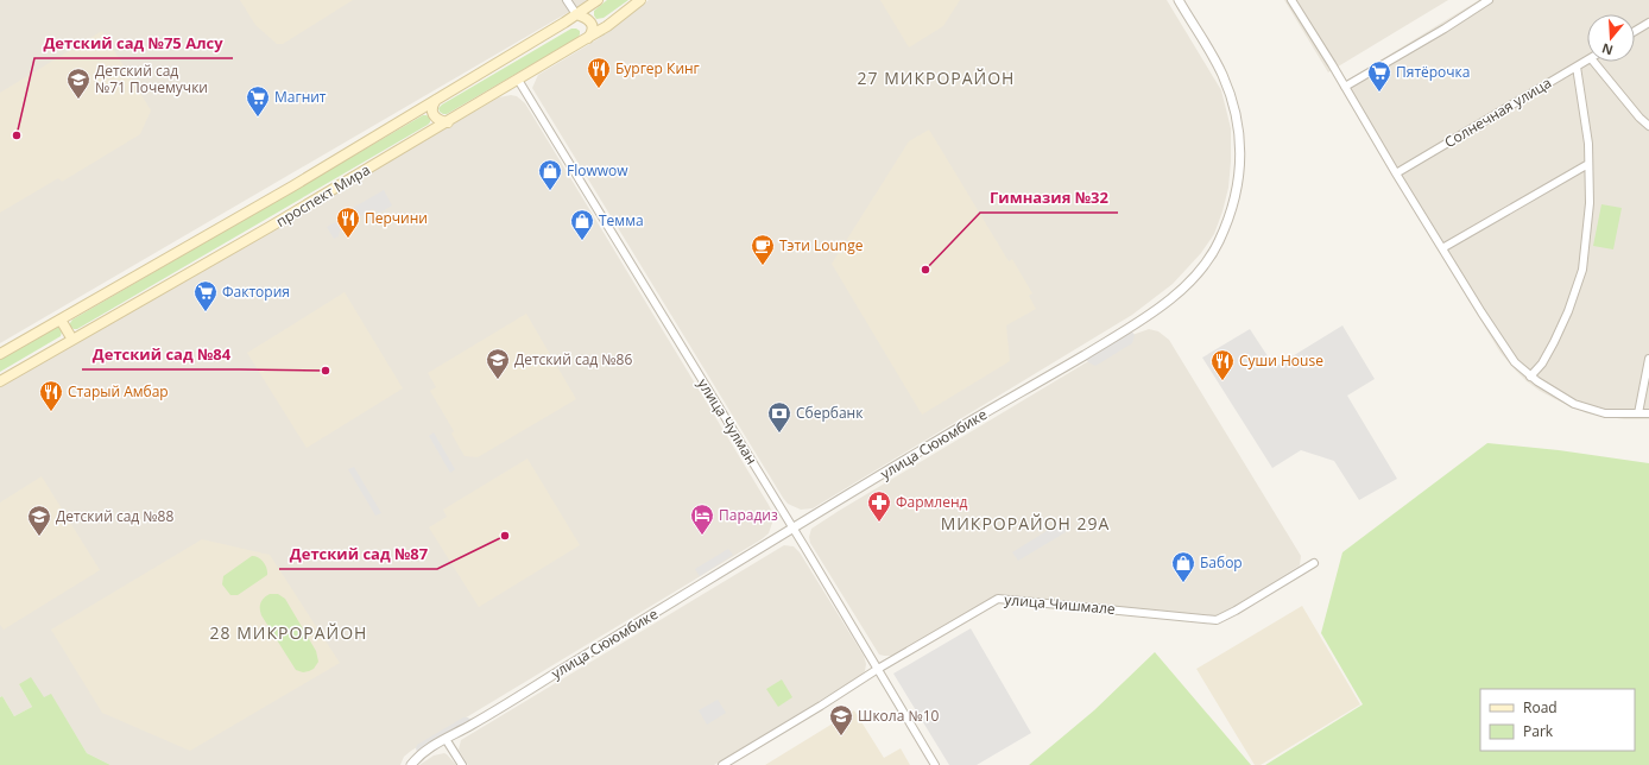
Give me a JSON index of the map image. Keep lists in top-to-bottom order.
{
  "streets": {
    "main road": ["проспект Мира"],
    "street": [
      "Солнечная улица",
      "улица Чулман",
      "улица Сююмбике",
      "улица Чишмале"
    ]
  },
  "crossings": [
    ["проспект Мира", "улица Чулман"],
    ["улица Чулман", "улица Сююмбике"],
    ["улица Чулман", "улица Чишмале"]
  ],
  "districts": ["27 МИКРОРАЙОН", "МИКРОРАЙОН 29А", "28 МИКРОРАЙОН"],
  "places": {
    "restaurant": [
      "Бургер Кинг",
      "Перчини",
      "Суши House",
      "Старый Амбар"
    ],
    "supermarket": ["Пятёрочка", "Магнит", "Фактория"],
    "school or university": [
      "Детский сад №71 Почемучки",
      "Детский сад №86",
      "Детский сад №88",
      "Школа №10"
    ],
    "other": [
      "Детский сад №75 Алсу",
      "Гимназия №32",
      "Детский сад №84",
      "Детский сад №87"
    ],
    "shop": ["Flowwow", "Темма", "Бабор"],
    "cafe": ["Тэти Lounge"],
    "bank": ["Сбербанк"],
    "pharmacy": ["Фармленд"],
    "hotel": ["Парадиз"]
  },
  "legend": ["Road", "Park"],
  "north": "bottom"
}
